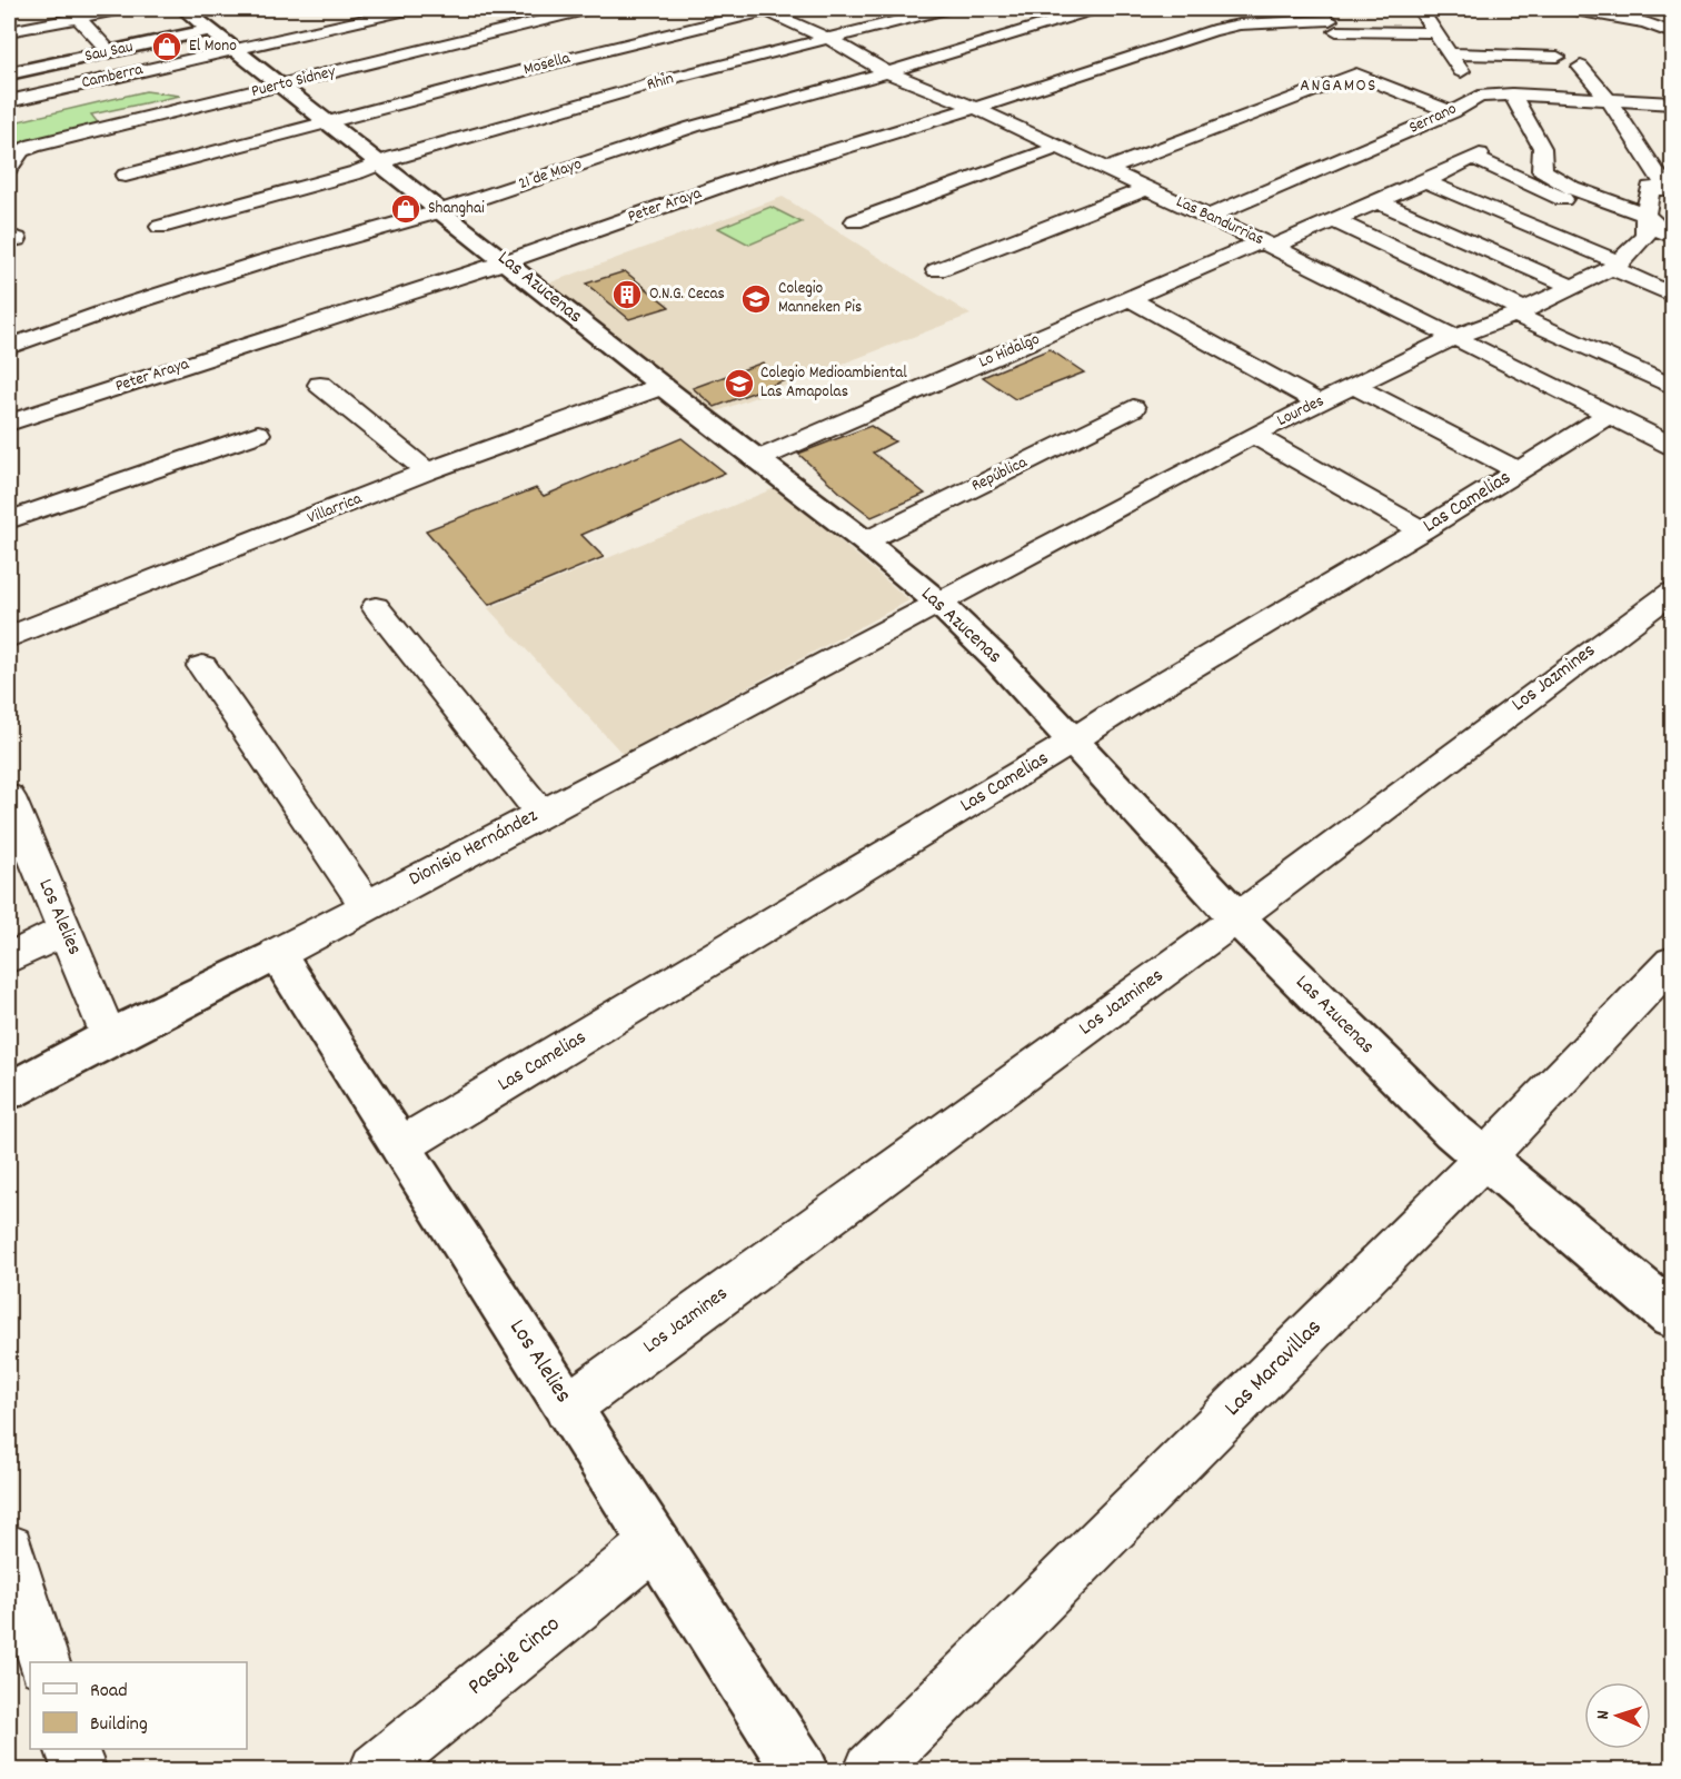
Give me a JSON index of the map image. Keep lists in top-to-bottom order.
{
  "streets": {
    "street": [
      "Sau Sau",
      "Mosella",
      "Camberra",
      "Puerto Sidney",
      "Rhin",
      "Serrano",
      "21 de Mayo",
      "Peter Araya",
      "Las Bandurrias",
      "Las Azucenas",
      "Lo Hidalgo",
      "Lourdes",
      "República",
      "Las Camelias",
      "Villarrica",
      "Los Jazmines",
      "Dionisio Hernández",
      "Los Alelies",
      "Las Maravillas",
      "Pasaje Cinco"
    ]
  },
  "crossings": [
    ["Sau Sau", "Camberra"],
    ["Sau Sau", "Las Azucenas"],
    ["Mosella", "Las Bandurrias"],
    ["Mosella", "Las Azucenas"],
    ["Camberra", "Las Azucenas"],
    ["Puerto Sidney", "Las Azucenas"],
    ["Rhin", "Las Bandurrias"],
    ["Rhin", "Las Azucenas"],
    ["Serrano", "Las Bandurrias"],
    ["21 de Mayo", "Las Bandurrias"],
    ["21 de Mayo", "Las Azucenas"],
    ["Peter Araya", "Las Bandurrias"],
    ["Peter Araya", "Las Azucenas"],
    ["Las Bandurrias", "Lo Hidalgo"],
    ["Las Bandurrias", "Lourdes"],
    ["Las Bandurrias", "Las Camelias"],
    ["Las Azucenas", "Lo Hidalgo"],
    ["Las Azucenas", "Lourdes"],
    ["Las Azucenas", "República"],
    ["Las Azucenas", "Las Camelias"],
    ["Las Azucenas", "Villarrica"],
    ["Las Azucenas", "Los Jazmines"],
    ["Las Azucenas", "Dionisio Hernández"],
    ["Las Azucenas", "Las Maravillas"],
    ["Lo Hidalgo", "Lourdes"],
    ["Lourdes", "Dionisio Hernández"],
    ["Las Camelias", "Los Alelies"],
    ["Los Jazmines", "Los Alelies"],
    ["Dionisio Hernández", "Los Alelies"],
    ["Los Alelies", "Pasaje Cinco"]
  ],
  "districts": ["ANGAMOS"],
  "places": {
    "shop": ["El Mono", "Shanghai"],
    "building": ["O.N.G. Cecas"],
    "school or university": ["Colegio Manneken Pis", "Colegio Medioambiental Las Amapolas"]
  },
  "legend": ["Road", "Building"],
  "north": "left"
}
